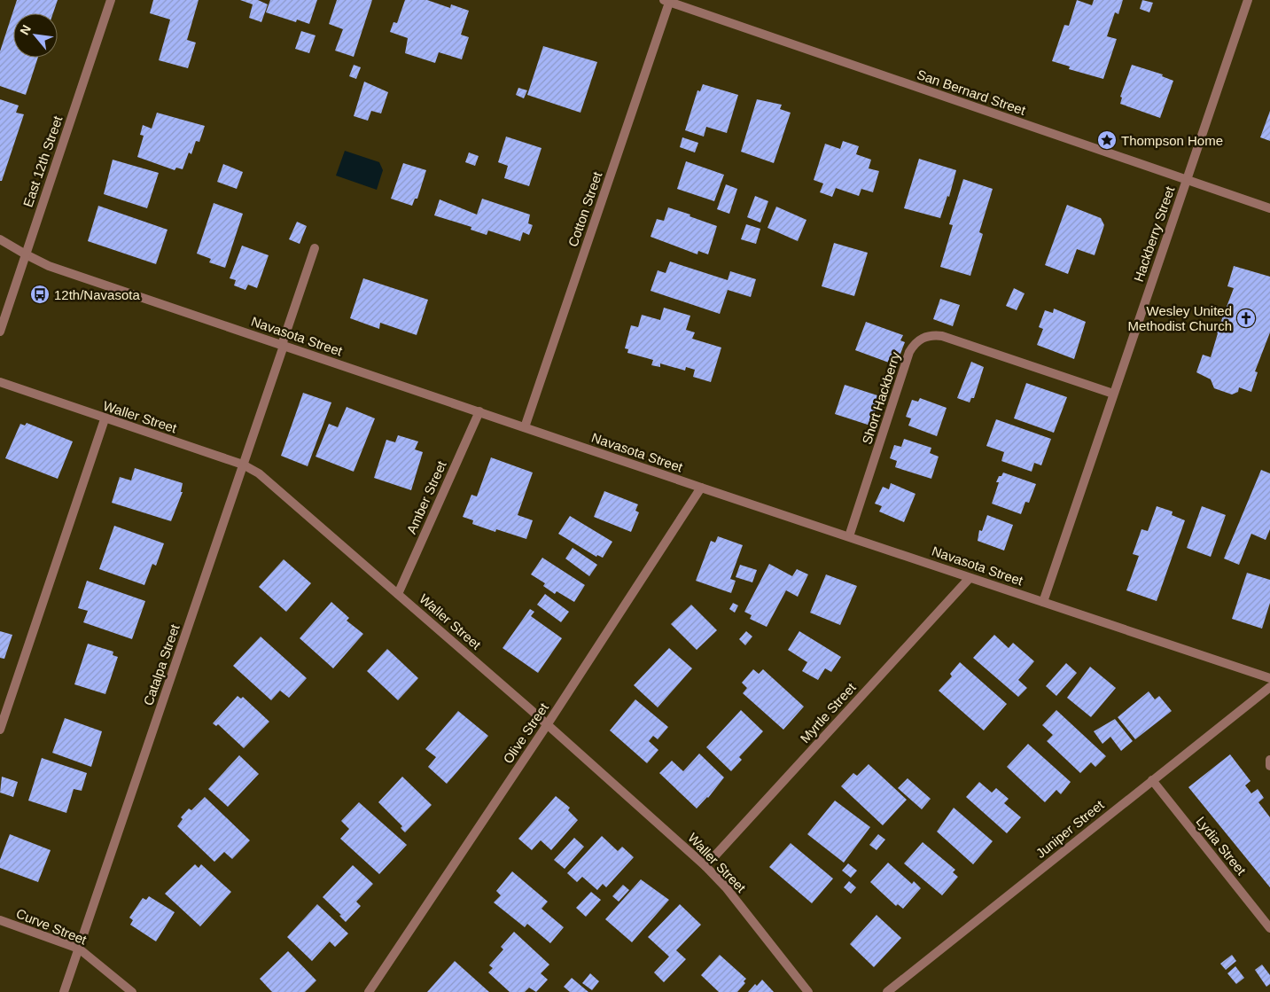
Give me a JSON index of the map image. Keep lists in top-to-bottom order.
{
  "streets": {
    "street": [
      "San Bernard Street",
      "East 12th Street",
      "Cotton Street",
      "Hackberry Street",
      "Navasota Street",
      "Short Hackberry",
      "Waller Street",
      "Amber Street",
      "Catalpa Street",
      "Myrtle Street",
      "Olive Street",
      "Juniper Street",
      "Lydia Street",
      "Curve Street"
    ]
  },
  "crossings": [
    ["San Bernard Street", "Cotton Street"],
    ["San Bernard Street", "Hackberry Street"],
    ["East 12th Street", "Navasota Street"],
    ["Cotton Street", "Navasota Street"],
    ["Hackberry Street", "Navasota Street"],
    ["Hackberry Street", "Short Hackberry"],
    ["Navasota Street", "Short Hackberry"],
    ["Navasota Street", "Amber Street"],
    ["Navasota Street", "Catalpa Street"],
    ["Navasota Street", "Myrtle Street"],
    ["Navasota Street", "Olive Street"],
    ["Waller Street", "Amber Street"],
    ["Waller Street", "Catalpa Street"],
    ["Waller Street", "Myrtle Street"],
    ["Waller Street", "Olive Street"],
    ["Catalpa Street", "Curve Street"],
    ["Juniper Street", "Lydia Street"]
  ],
  "places": {
    "place": ["Thompson Home"],
    "bus stop": ["12th/Navasota"],
    "church": ["Wesley United Methodist Church"]
  },
  "north": "top left"
}
